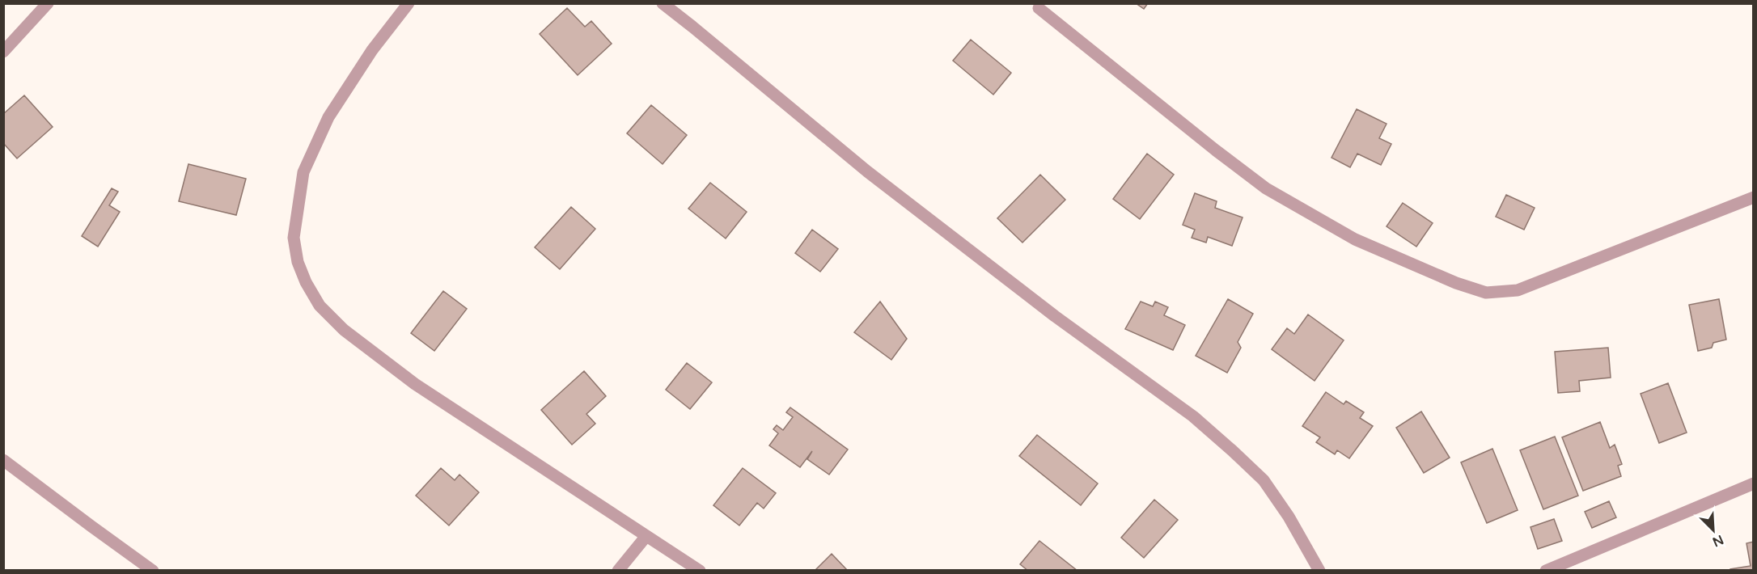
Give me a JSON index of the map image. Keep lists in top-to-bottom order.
{
  "north": "bottom right"
}
